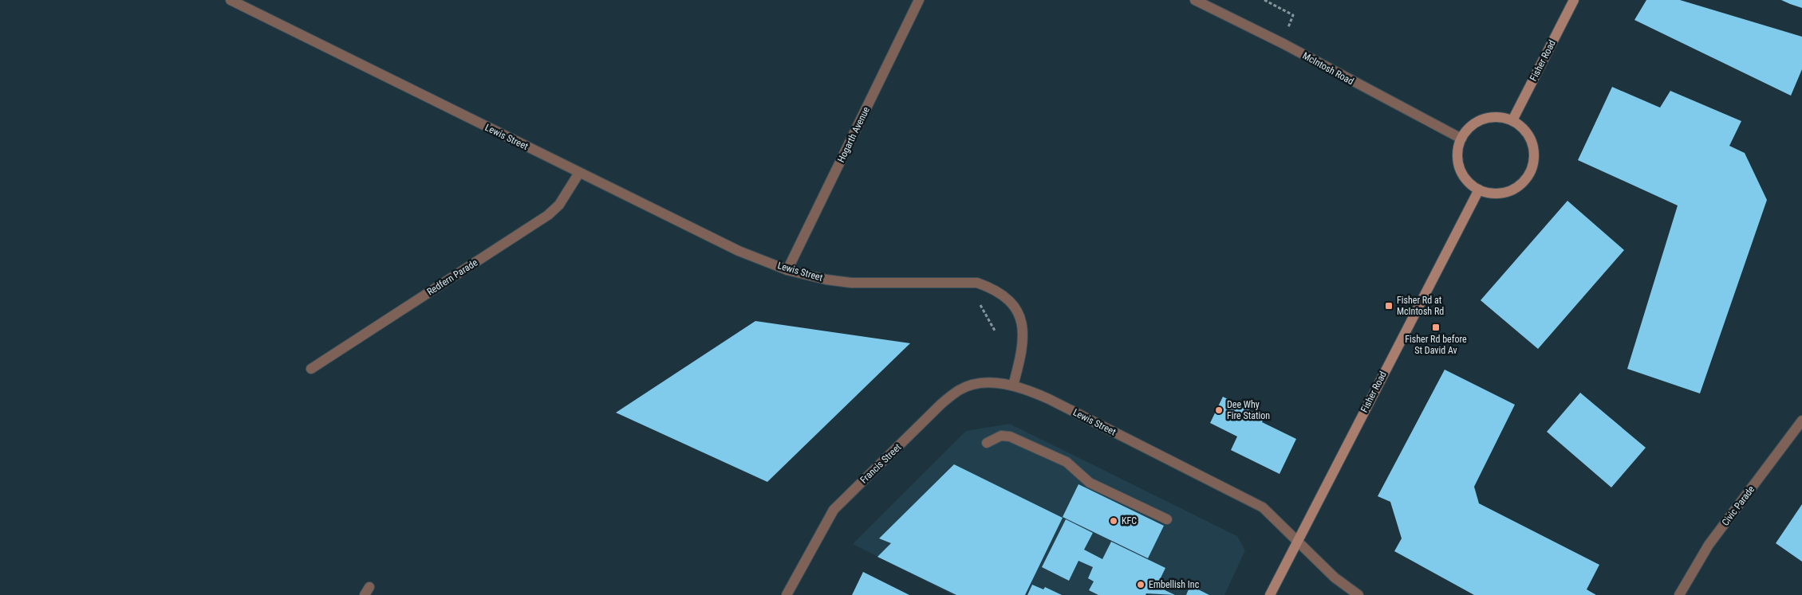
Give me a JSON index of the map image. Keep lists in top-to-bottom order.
{
  "streets": {
    "main road": ["Fisher Road"],
    "street": [
      "McIntosh Road",
      "Hogarth Avenue",
      "Lewis Street",
      "Redfern Parade",
      "Francis Street",
      "Civic Parade"
    ]
  },
  "crossings": [
    ["Fisher Road", "McIntosh Road"],
    ["Fisher Road", "Lewis Street"],
    ["Hogarth Avenue", "Lewis Street"],
    ["Lewis Street", "Redfern Parade"],
    ["Lewis Street", "Francis Street"]
  ],
  "places": {
    "transit": ["Fisher Rd at McIntosh Rd", "Fisher Rd before St David Av"],
    "other": ["Dee Why Fire Station", "KFC", "Embellish Inc"]
  }
}
